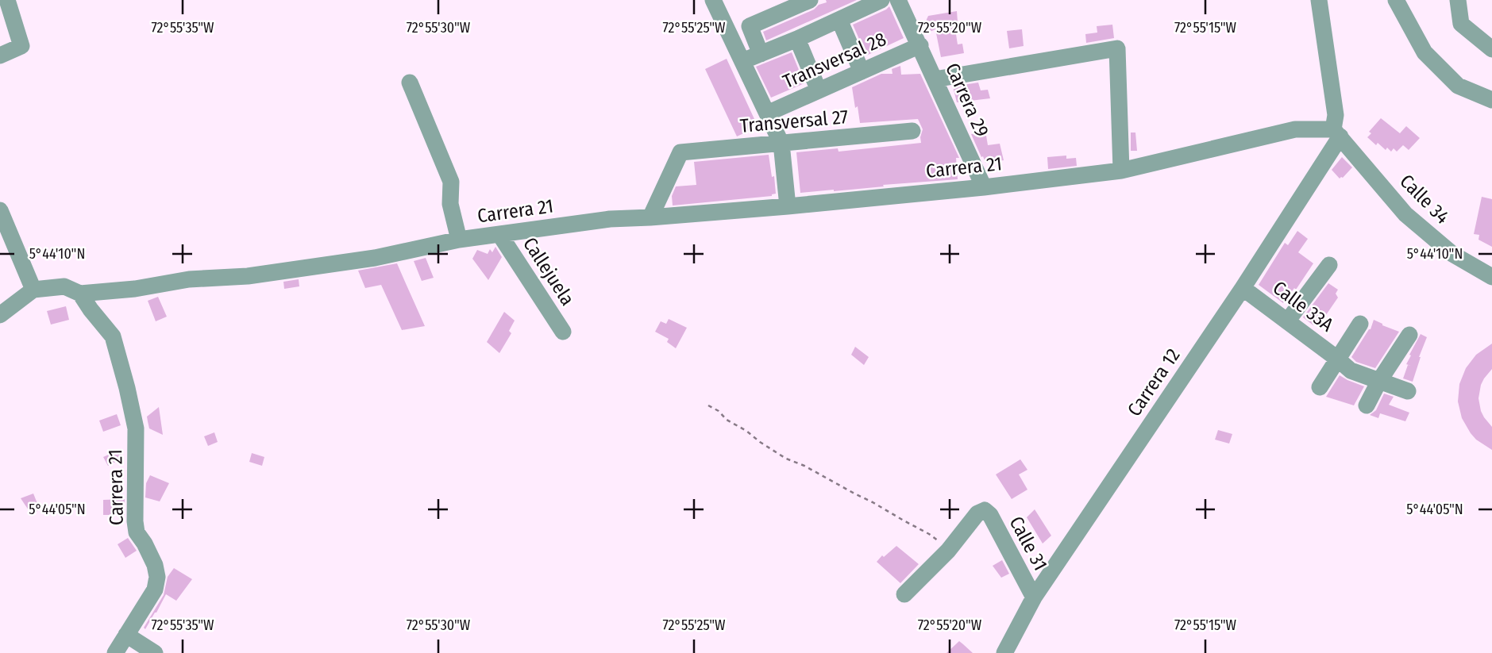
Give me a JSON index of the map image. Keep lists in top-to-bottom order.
{
  "streets": {
    "street": [
      "Transversal 28",
      "Carrera 29",
      "Transversal 27",
      "Carrera 21",
      "Calle 34",
      "Callejuela",
      "Calle 33A",
      "Carrera 12",
      "Calle 31"
    ]
  },
  "crossings": [
    ["Transversal 28", "Carrera 29"],
    ["Carrera 29", "Carrera 21"],
    ["Transversal 27", "Carrera 21"],
    ["Carrera 21", "Calle 34"],
    ["Carrera 21", "Callejuela"],
    ["Carrera 21", "Carrera 12"],
    ["Calle 34", "Carrera 12"],
    ["Calle 33A", "Carrera 12"],
    ["Carrera 12", "Calle 31"]
  ],
  "coordinates": [
    "72°55'35\"W",
    "72°55'30\"W",
    "72°55'25\"W",
    "72°55'20\"W",
    "72°55'15\"W",
    "5°44'10\"N",
    "5°44'05\"N"
  ]
}
